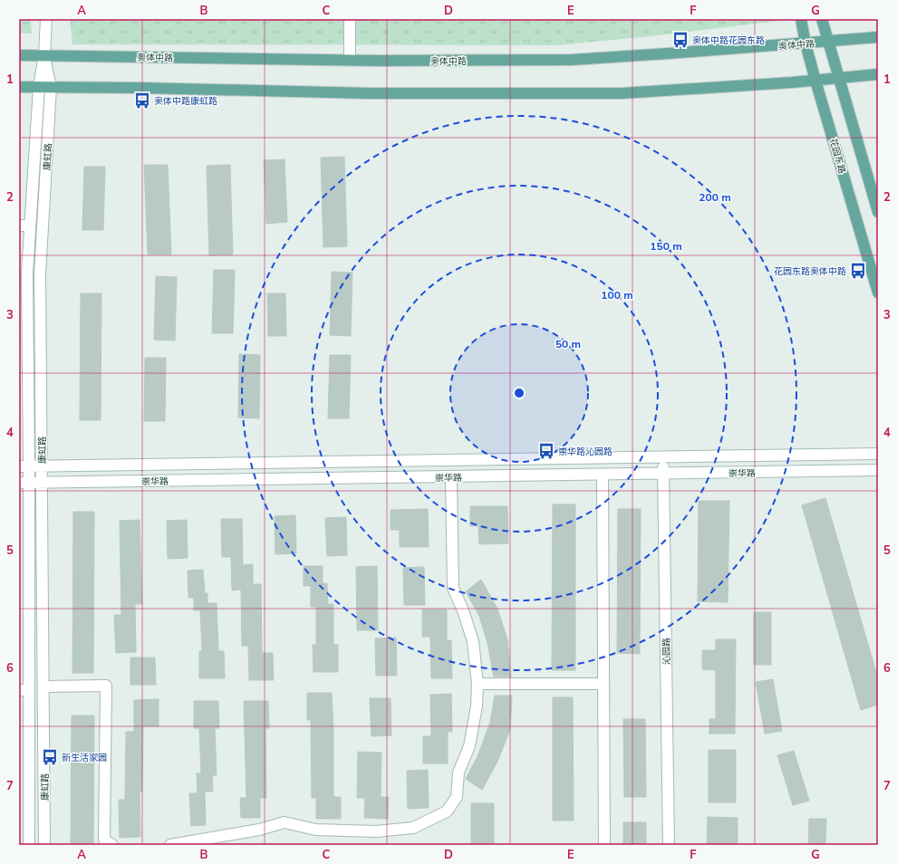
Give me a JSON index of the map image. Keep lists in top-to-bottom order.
{
  "streets": {
    "main road": [
      "奥体中路",
      "花园东路",
      "康虹路",
      "崇华路",
      "沁园路"
    ]
  },
  "crossings": [
    ["奥体中路", "花园东路"],
    ["奥体中路", "康虹路"],
    ["康虹路", "崇华路"],
    ["崇华路", "沁园路"]
  ],
  "places": {
    "bus stop": [
      "奥体中路花园东路",
      "奥体中路康虹路",
      "花园东路奥体中路",
      "崇华路沁园路",
      "新生活家园"
    ]
  },
  "grid": {
    "columns": [
      "A",
      "B",
      "C",
      "D",
      "E",
      "F",
      "G"
    ],
    "rows": [
      "1",
      "2",
      "3",
      "4",
      "5",
      "6",
      "7"
    ]
  },
  "rings": [
    "200 m",
    "150 m",
    "100 m",
    "50 m"
  ]
}
